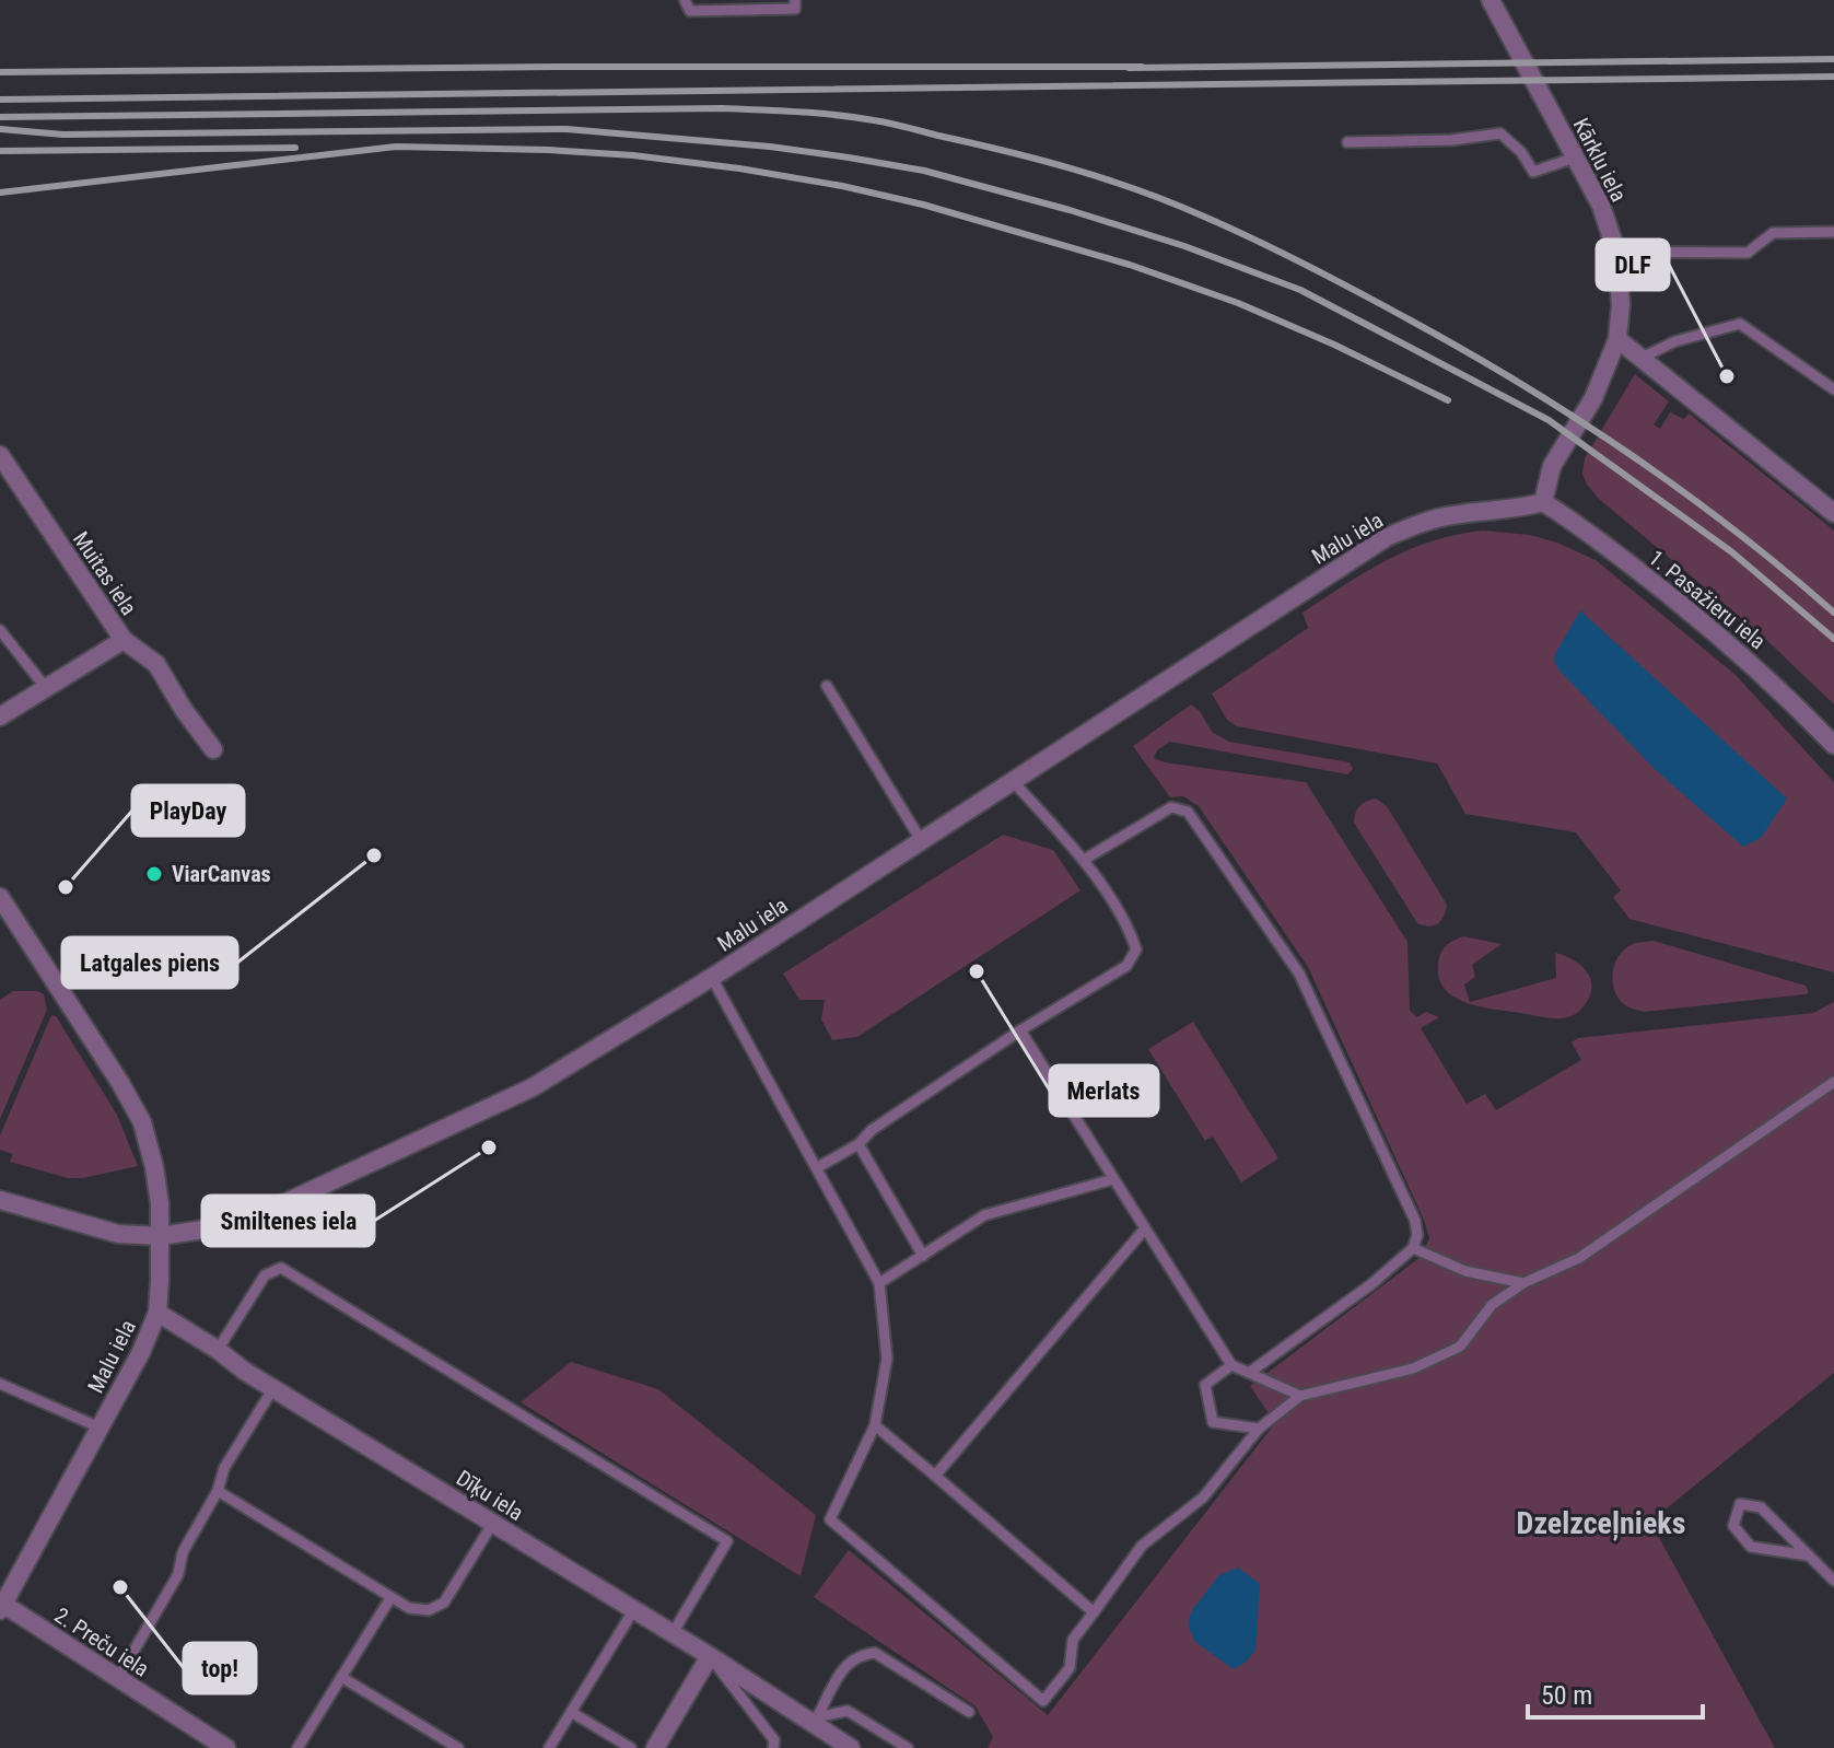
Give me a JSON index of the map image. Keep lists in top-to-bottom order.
{
  "streets": {
    "street": [
      "Kārklu iela",
      "Malu iela",
      "Muitas iela",
      "1. Pasažieru iela",
      "Dīķu iela",
      "2. Preču iela"
    ]
  },
  "crossings": [
    ["Malu iela", "1. Pasažieru iela"],
    ["Malu iela", "Dīķu iela"],
    ["Malu iela", "2. Preču iela"]
  ],
  "districts": ["Dzelzceļnieks"],
  "places": [
    "DLF",
    "Latgales piens",
    "ViarCanvas",
    "PlayDay",
    "Merlats",
    "Smiltenes iela",
    "top!"
  ],
  "scale_bar": "50 m"
}
